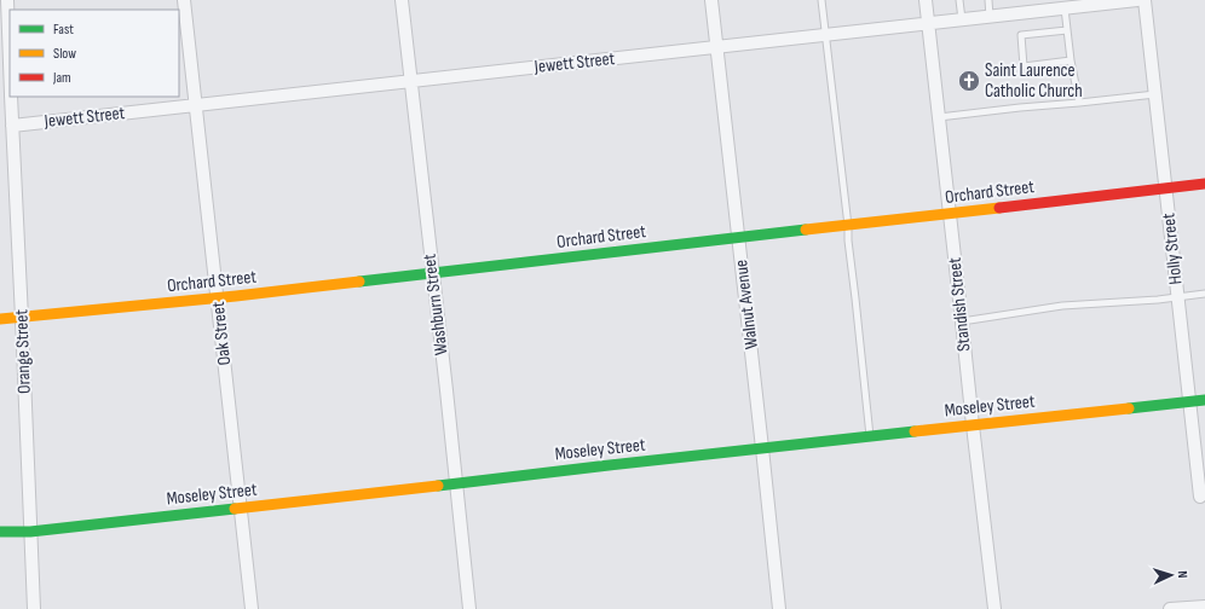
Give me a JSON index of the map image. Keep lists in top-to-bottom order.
{
  "streets": {
    "street": [
      "Jewett Street",
      "Orchard Street",
      "Holly Street",
      "Washburn Street",
      "Walnut Avenue",
      "Standish Street",
      "Oak Street",
      "Orange Street",
      "Moseley Street"
    ]
  },
  "crossings": [
    ["Jewett Street", "Washburn Street"],
    ["Jewett Street", "Walnut Avenue"],
    ["Jewett Street", "Standish Street"],
    ["Jewett Street", "Oak Street"],
    ["Jewett Street", "Orange Street"],
    ["Orchard Street", "Holly Street"],
    ["Orchard Street", "Washburn Street"],
    ["Orchard Street", "Walnut Avenue"],
    ["Orchard Street", "Standish Street"],
    ["Orchard Street", "Oak Street"],
    ["Orchard Street", "Orange Street"],
    ["Holly Street", "Moseley Street"],
    ["Washburn Street", "Moseley Street"],
    ["Walnut Avenue", "Moseley Street"],
    ["Standish Street", "Moseley Street"],
    ["Oak Street", "Moseley Street"],
    ["Orange Street", "Moseley Street"]
  ],
  "places": {
    "church": ["Saint Laurence Catholic Church"]
  },
  "legend": ["Fast", "Slow", "Jam"],
  "north": "right"
}
